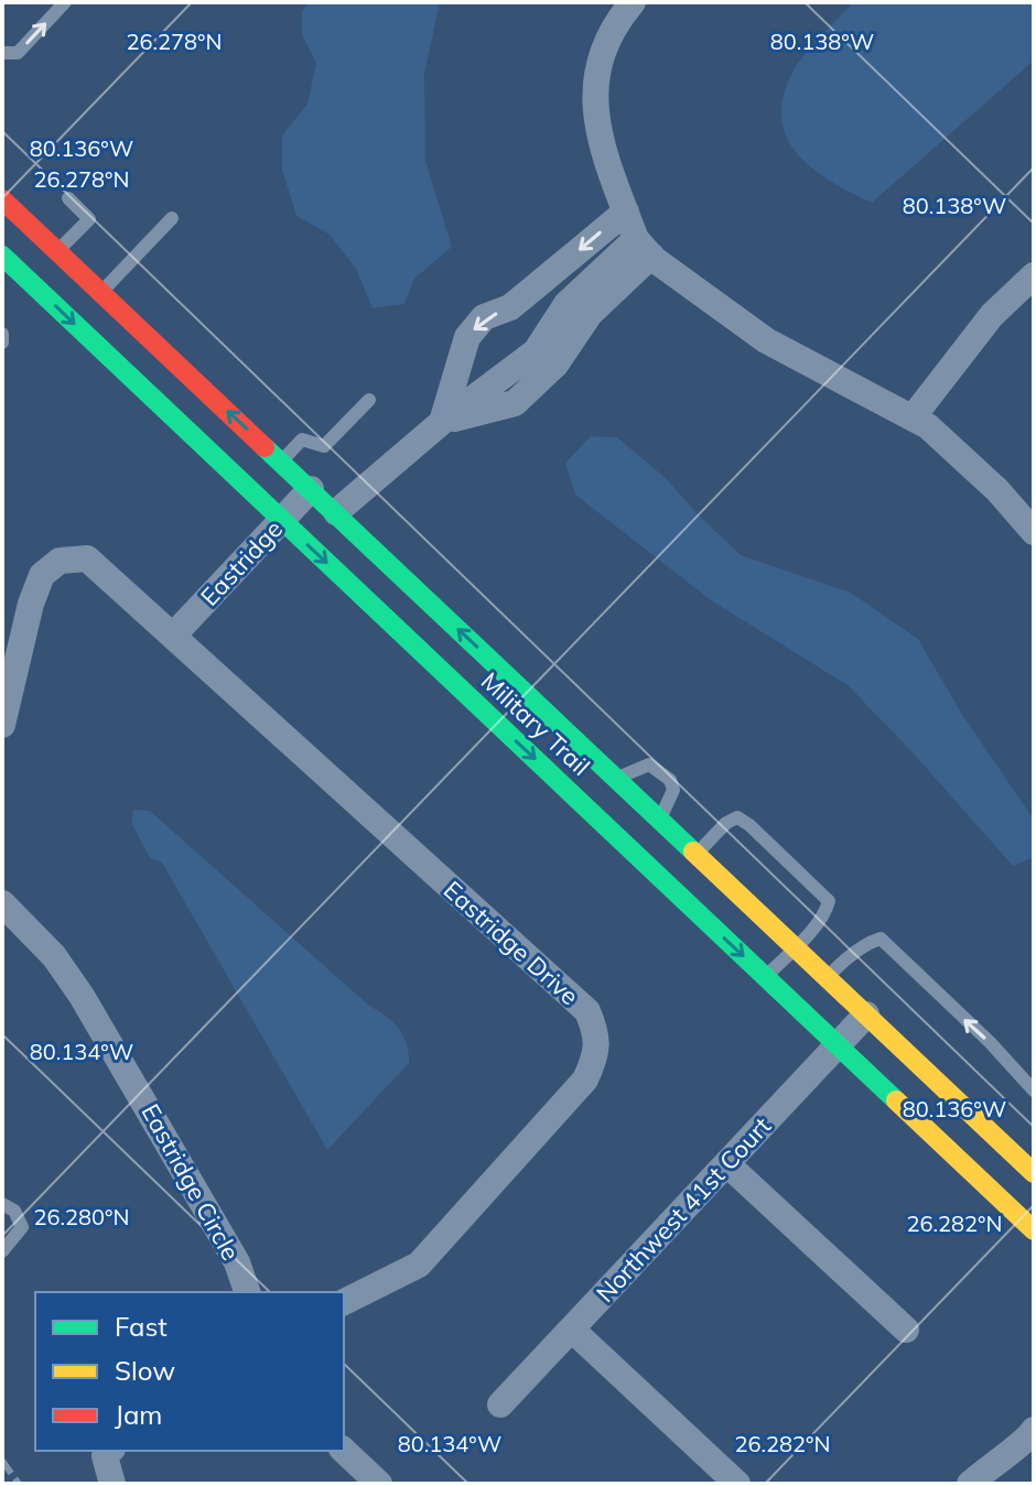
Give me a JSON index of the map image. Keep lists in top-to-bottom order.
{
  "streets": {
    "street": [
      "Eastridge",
      "Military Trail",
      "Eastridge Drive",
      "Eastridge Circle",
      "Northwest 41st Court"
    ]
  },
  "crossings": [
    ["Eastridge", "Military Trail"],
    ["Eastridge", "Eastridge Drive"],
    ["Military Trail", "Northwest 41st Court"]
  ],
  "legend": ["Fast", "Slow", "Jam"],
  "coordinates": [
    "80.138°W",
    "26.278°N",
    "80.136°W",
    "80.134°W",
    "26.280°N",
    "26.282°N"
  ]
}
